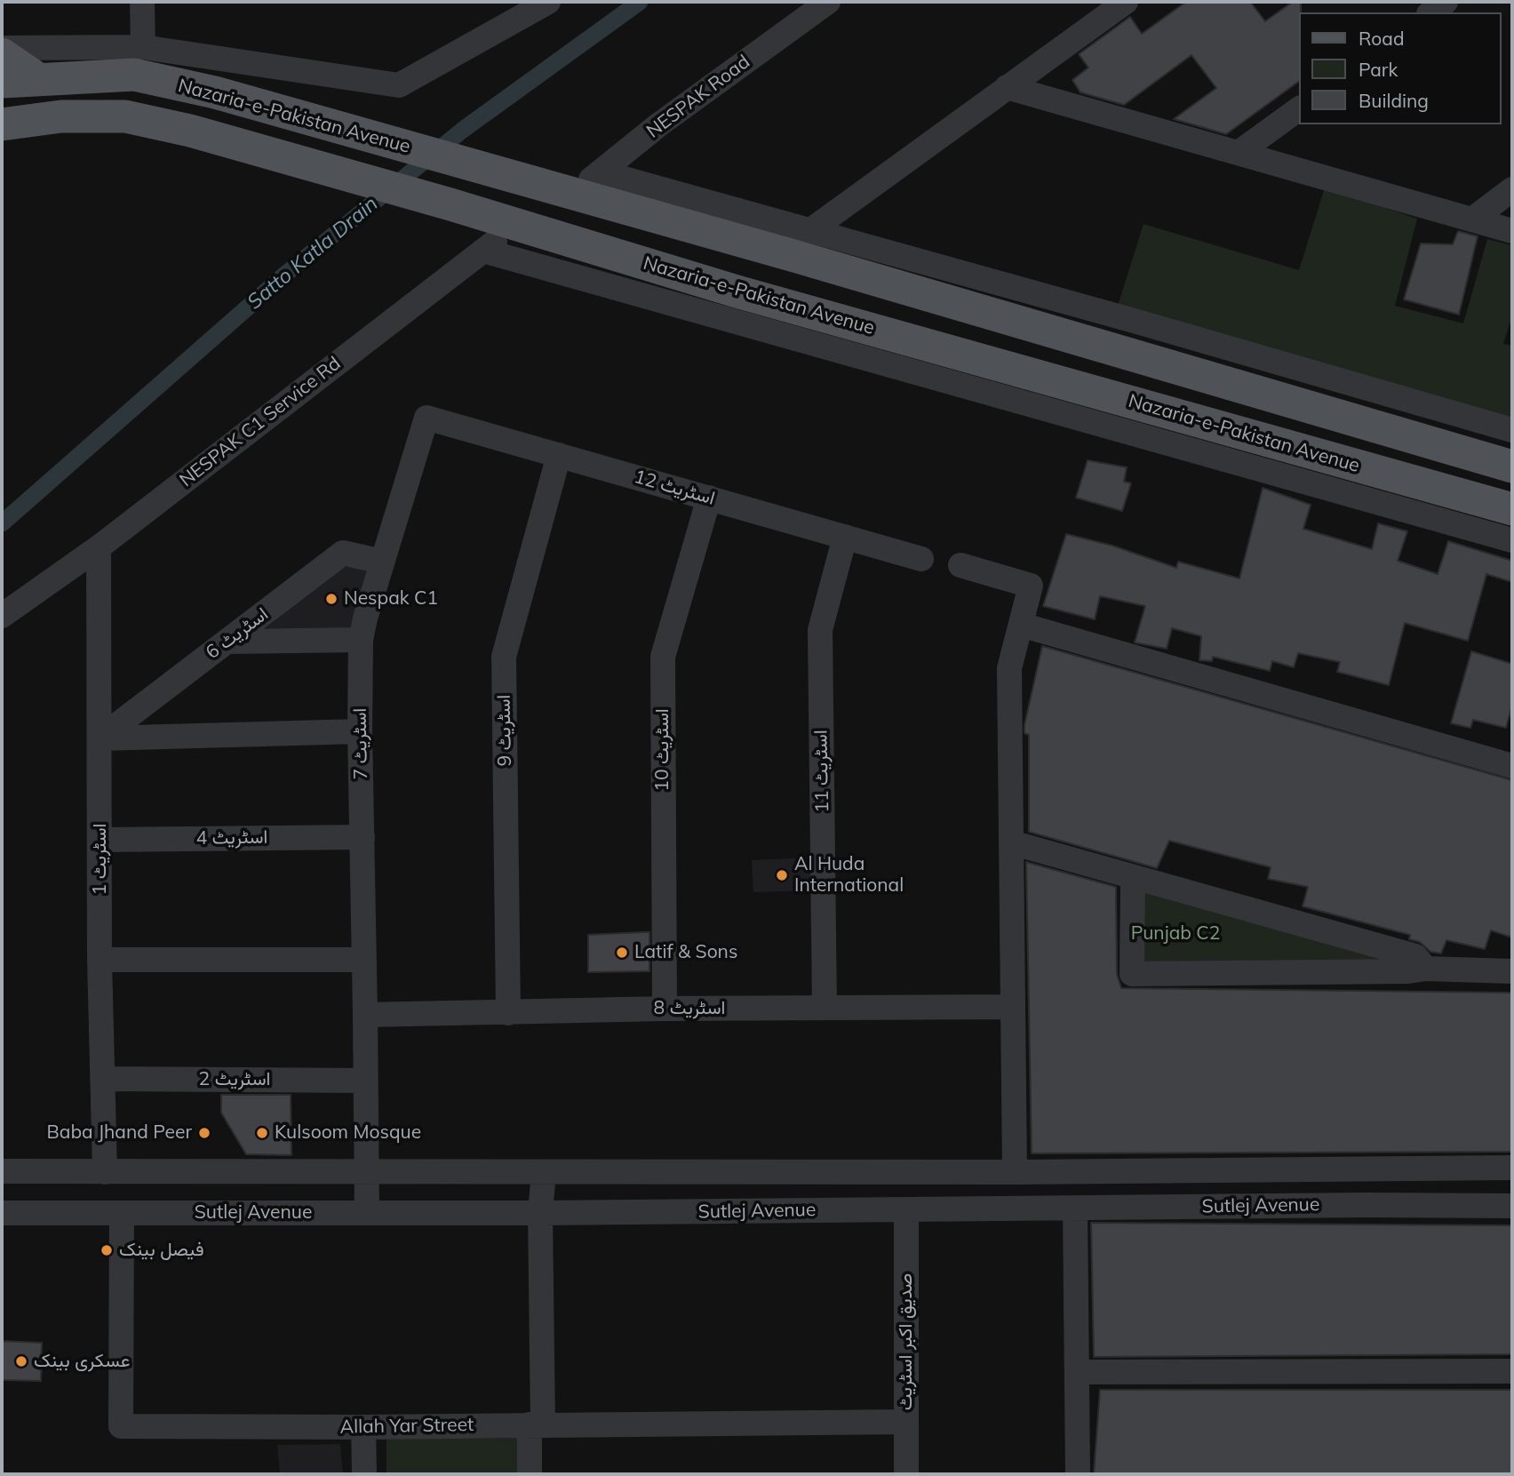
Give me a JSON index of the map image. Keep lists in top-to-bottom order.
{
  "streets": {
    "main road": ["Nazaria-e-Pakistan Avenue"],
    "street": [
      "NESPAK Road",
      "NESPAK C1 Service Rd",
      "اسٹریٹ 12",
      "اسٹریٹ 6",
      "اسٹریٹ 9",
      "اسٹریٹ 7",
      "اسٹریٹ 10",
      "اسٹریٹ 11",
      "اسٹریٹ 4",
      "اسٹریٹ 1",
      "اسٹریٹ 8",
      "اسٹریٹ 2",
      "Sutlej Avenue",
      "صدیق اکبر اسٹریٹ",
      "Allah Yar Street"
    ]
  },
  "crossings": [
    ["NESPAK Road", "Nazaria-e-Pakistan Avenue"],
    ["Nazaria-e-Pakistan Avenue", "NESPAK C1 Service Rd"],
    ["NESPAK C1 Service Rd", "اسٹریٹ 1"],
    ["اسٹریٹ 12", "اسٹریٹ 9"],
    ["اسٹریٹ 12", "اسٹریٹ 7"],
    ["اسٹریٹ 12", "اسٹریٹ 10"],
    ["اسٹریٹ 12", "اسٹریٹ 11"],
    ["اسٹریٹ 6", "اسٹریٹ 7"],
    ["اسٹریٹ 6", "اسٹریٹ 1"],
    ["اسٹریٹ 9", "اسٹریٹ 8"],
    ["اسٹریٹ 7", "اسٹریٹ 4"],
    ["اسٹریٹ 7", "اسٹریٹ 8"],
    ["اسٹریٹ 7", "اسٹریٹ 2"],
    ["اسٹریٹ 7", "Sutlej Avenue"],
    ["اسٹریٹ 10", "اسٹریٹ 8"],
    ["اسٹریٹ 11", "اسٹریٹ 8"],
    ["اسٹریٹ 4", "اسٹریٹ 1"],
    ["اسٹریٹ 1", "اسٹریٹ 2"],
    ["اسٹریٹ 1", "Sutlej Avenue"],
    ["Sutlej Avenue", "صدیق اکبر اسٹریٹ"],
    ["Sutlej Avenue", "Allah Yar Street"],
    ["صدیق اکبر اسٹریٹ", "Allah Yar Street"]
  ],
  "water": ["Satto Katla Drain"],
  "parks": ["Punjab C2"],
  "places": [
    "Nespak C1",
    "Al Huda International",
    "Latif & Sons",
    "Baba Jhand Peer",
    "Kulsoom Mosque",
    "فیصل بینک",
    "عسکری بینک"
  ],
  "legend": ["Road", "Park", "Building"]
}
